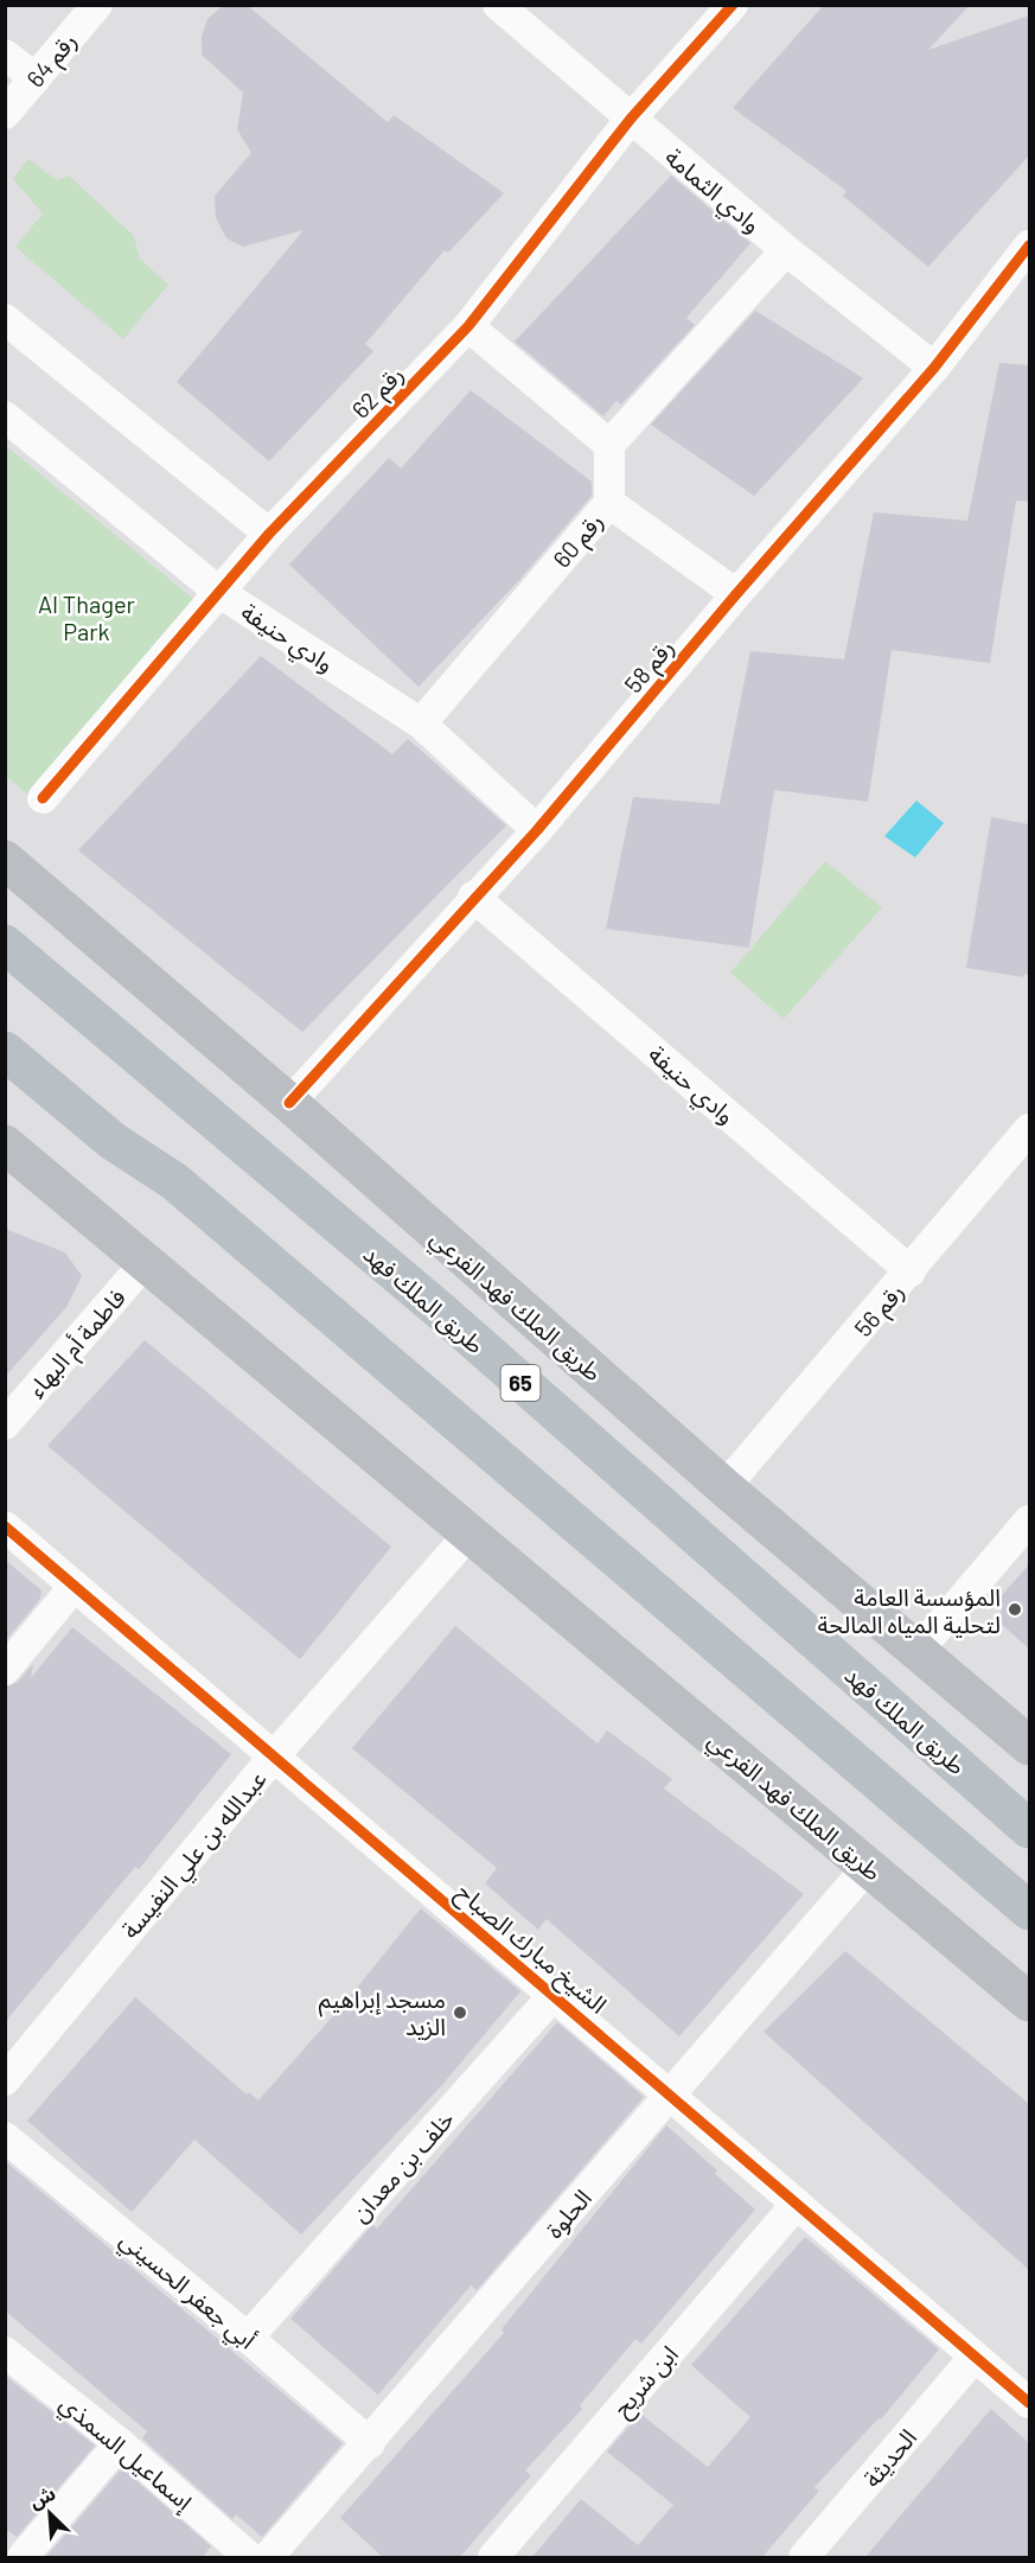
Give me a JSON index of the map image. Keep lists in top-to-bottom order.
{
  "streets": {
    "highway": ["طريق الملك فهد", "65"],
    "main road": ["طريق الملك فهد الفرعي"],
    "street": [
      "رقم 64",
      "وادي الثمامة",
      "رقم 62",
      "رقم 60",
      "وادي حنيفة",
      "رقم 58",
      "رقم 56",
      "فاطمة أم البهاء",
      "عبدالله بن علي النفيسة",
      "الشيخ مبارك الصباح",
      "خلف بن معدان",
      "الحلوة",
      "أبي جعفر الحسيني",
      "ابن شريح",
      "إسماعيل السمذي",
      "الحديثة"
    ]
  },
  "crossings": [
    ["وادي الثمامة", "رقم 62"],
    ["وادي الثمامة", "رقم 58"],
    ["رقم 62", "وادي حنيفة"],
    ["رقم 60", "وادي حنيفة"],
    ["وادي حنيفة", "رقم 58"],
    ["وادي حنيفة", "رقم 56"],
    ["رقم 58", "طريق الملك فهد الفرعي"],
    ["طريق الملك فهد الفرعي", "رقم 56"],
    ["طريق الملك فهد الفرعي", "فاطمة أم البهاء"],
    ["طريق الملك فهد الفرعي", "عبدالله بن علي النفيسة"],
    ["طريق الملك فهد الفرعي", "الحلوة"],
    ["عبدالله بن علي النفيسة", "الشيخ مبارك الصباح"],
    ["الشيخ مبارك الصباح", "خلف بن معدان"],
    ["الشيخ مبارك الصباح", "الحلوة"],
    ["الشيخ مبارك الصباح", "ابن شريح"],
    ["الشيخ مبارك الصباح", "الحديثة"],
    ["خلف بن معدان", "أبي جعفر الحسيني"],
    ["الحلوة", "أبي جعفر الحسيني"],
    ["الحلوة", "إسماعيل السمذي"]
  ],
  "parks": ["Al Thager Park"],
  "places": ["المؤسسة العامة لتحلية المياه المالحة", "مسجد إبراهيم الزيد"],
  "north": "top left"
}
